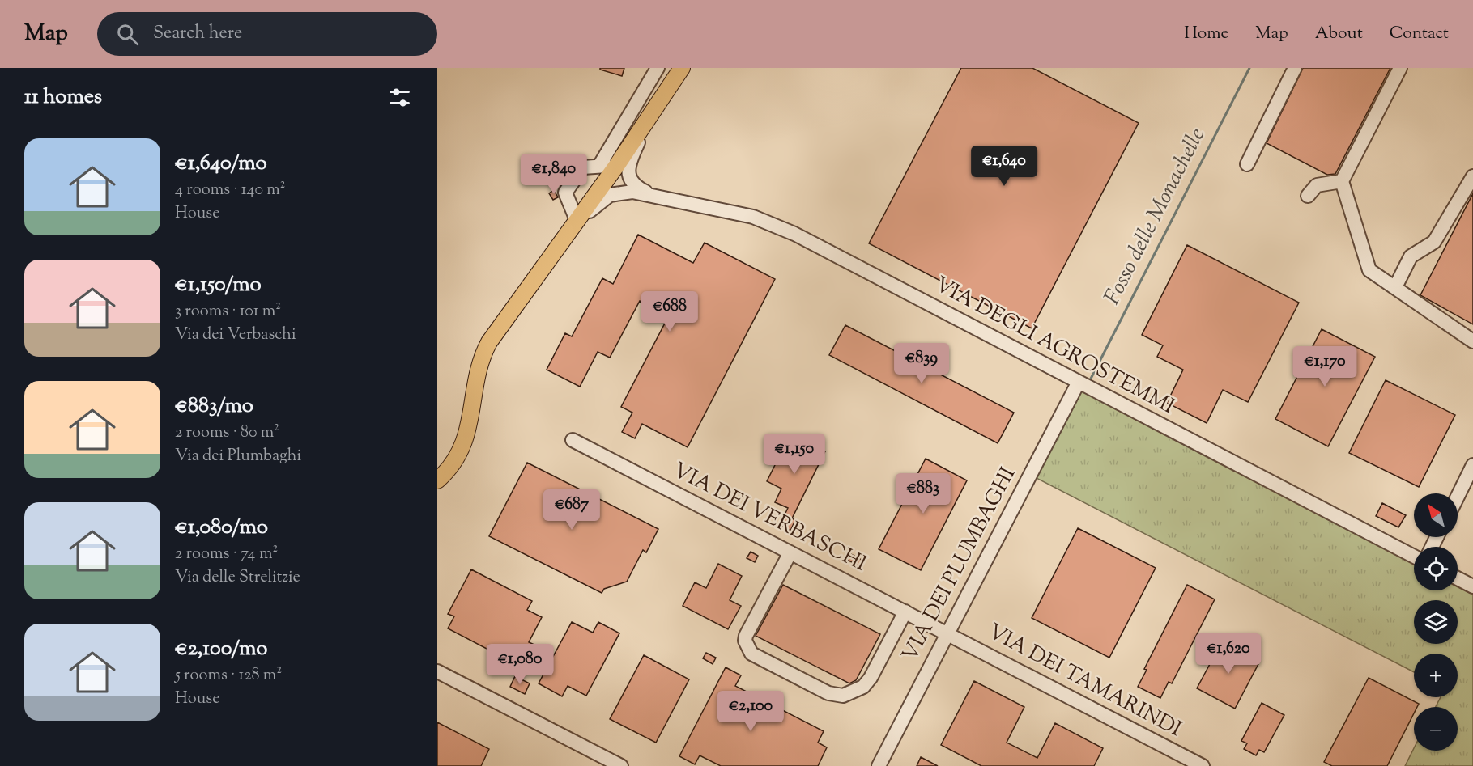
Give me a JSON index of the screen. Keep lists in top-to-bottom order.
{
  "streets": {
    "street": [
      "VIA DEGLI AGROSTEMMI",
      "VIA DEI VERBASCHI",
      "VIA DEI PLUMBAGHI",
      "VIA DEI TAMARINDI"
    ]
  },
  "crossings": [
    ["VIA DEGLI AGROSTEMMI", "VIA DEI PLUMBAGHI"],
    ["VIA DEI VERBASCHI", "VIA DEI PLUMBAGHI"],
    ["VIA DEI VERBASCHI", "VIA DEI TAMARINDI"],
    ["VIA DEI PLUMBAGHI", "VIA DEI TAMARINDI"]
  ],
  "water": ["Fosso delle Monachelle"],
  "north": "top left",
  "page": {
    "header": "Map",
    "search": "Search here",
    "nav": [
      "Home",
      "Map",
      "About",
      "Contact"
    ],
    "heading": "11 homes",
    "list": [
      {
        "name": "€1,640/mo",
        "note": "4 rooms · 140 m² · House"
      },
      {
        "name": "€1,150/mo",
        "note": "3 rooms · 101 m² · Via dei Verbaschi"
      },
      {
        "name": "€883/mo",
        "note": "2 rooms · 80 m² · Via dei Plumbaghi"
      },
      {
        "name": "€1,080/mo",
        "note": "2 rooms · 74 m² · Via delle Strelitzie"
      },
      {
        "name": "€2,100/mo",
        "note": "5 rooms · 128 m² · House"
      }
    ],
    "price": [
      "€1,640",
      "€1,840",
      "€688",
      "€839",
      "€1,170",
      "€1,150",
      "€883",
      "€687",
      "€1,620",
      "€1,080",
      "€2,100"
    ],
    "map_buttons": ["+", "−"]
  }
}
